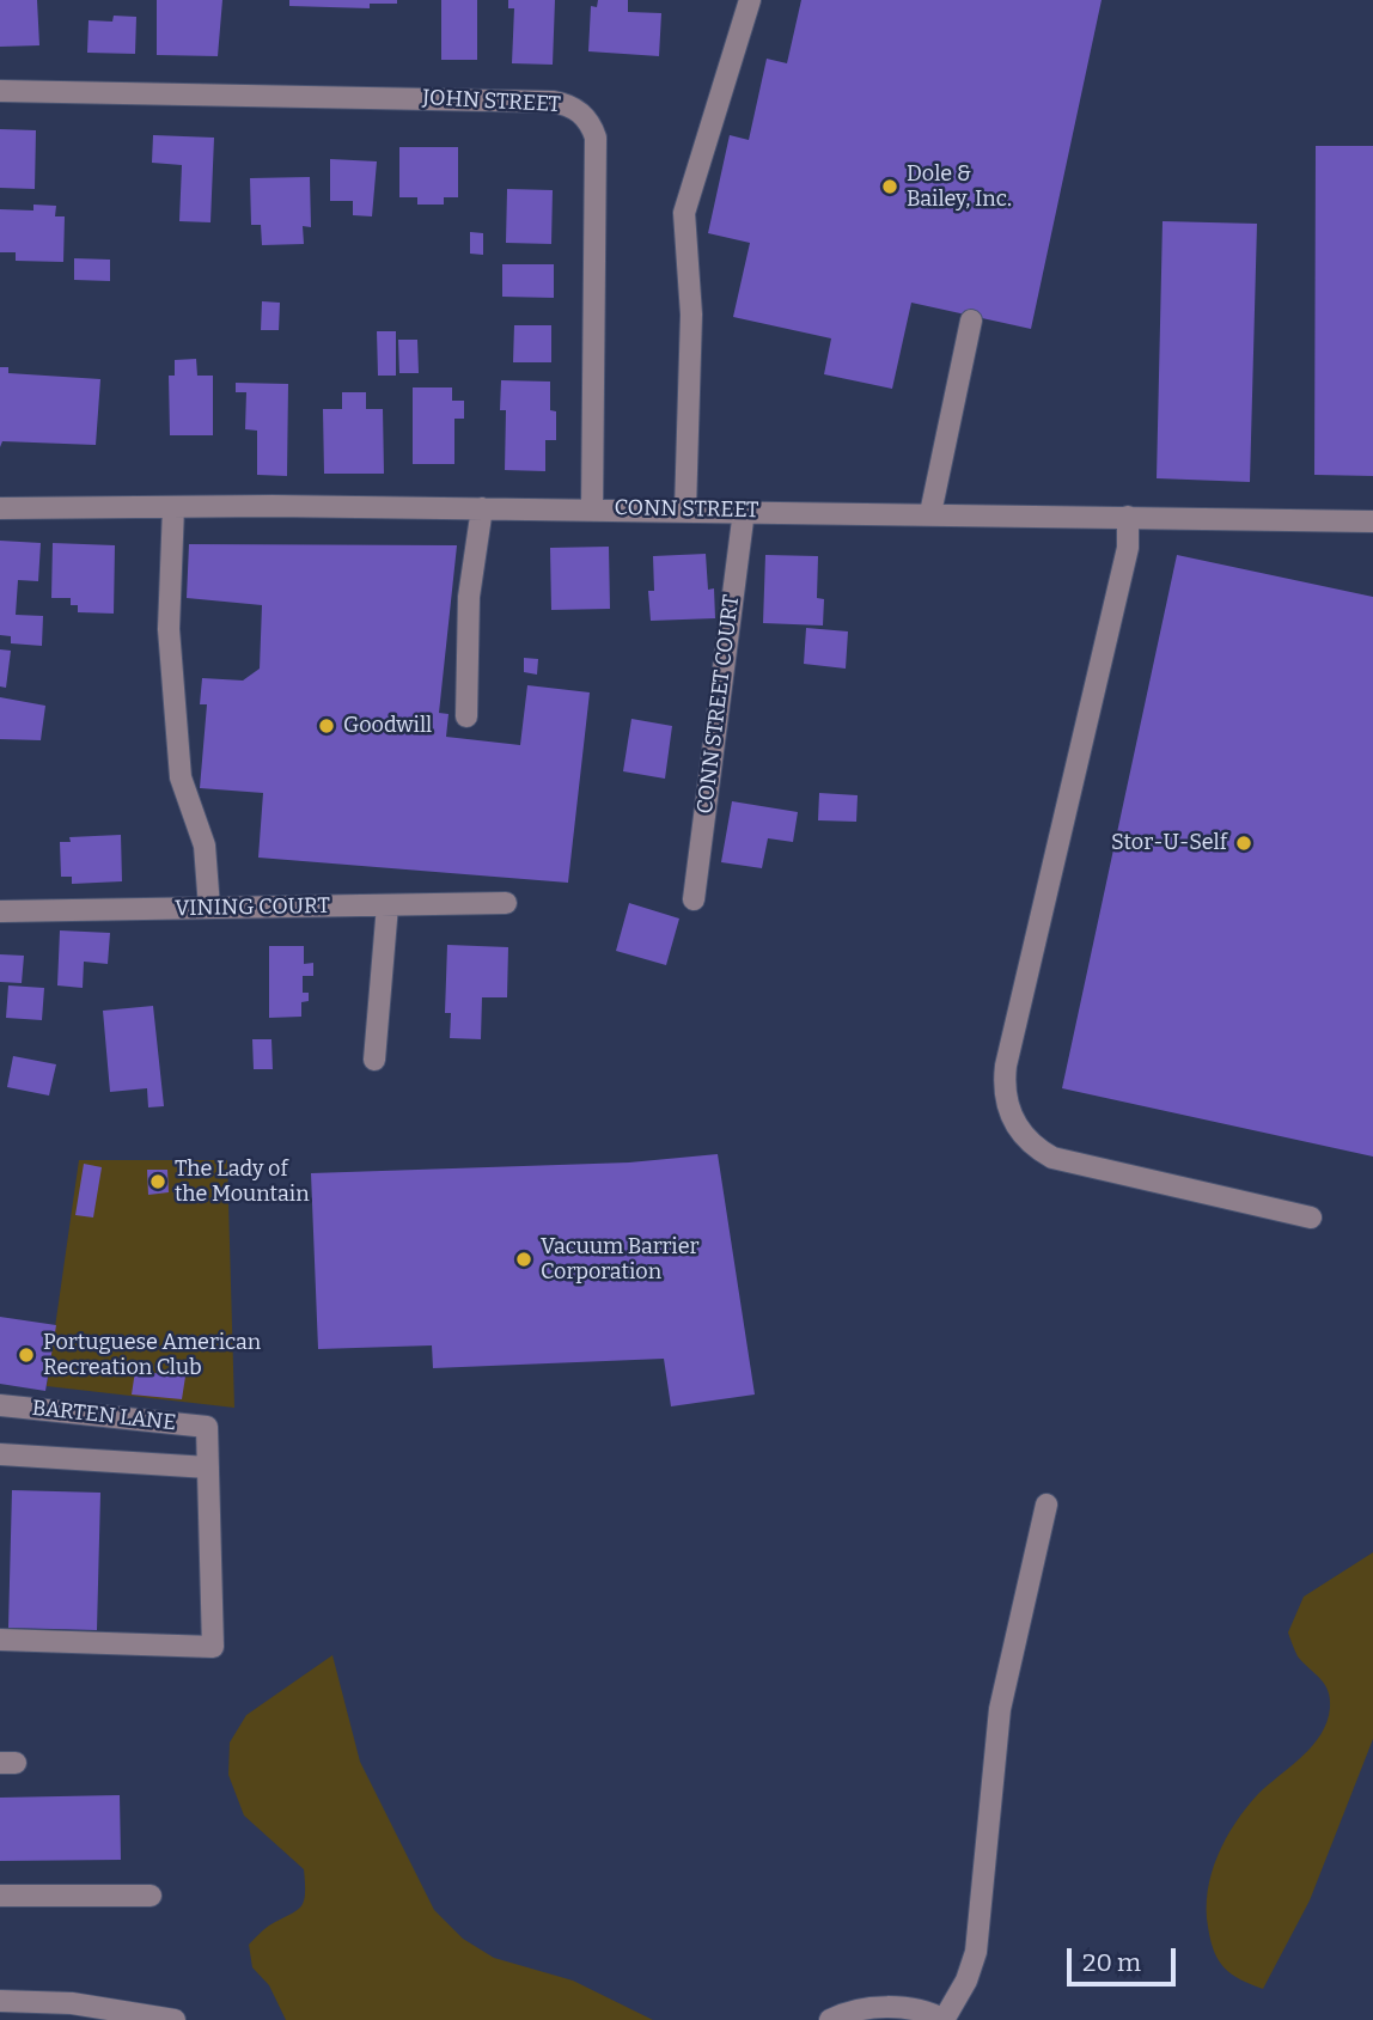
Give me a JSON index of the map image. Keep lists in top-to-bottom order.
{
  "streets": {
    "street": [
      "JOHN STREET",
      "CONN STREET",
      "CONN STREET COURT",
      "VINING COURT",
      "BARTEN LANE"
    ]
  },
  "crossings": [
    ["JOHN STREET", "CONN STREET"],
    ["CONN STREET", "CONN STREET COURT"]
  ],
  "places": [
    "Dole & Bailey, Inc.",
    "Goodwill",
    "Stor-U-Self",
    "The Lady of the Mountain",
    "Vacuum Barrier Corporation",
    "Portuguese American Recreation Club"
  ],
  "scale_bar": "20 m"
}
